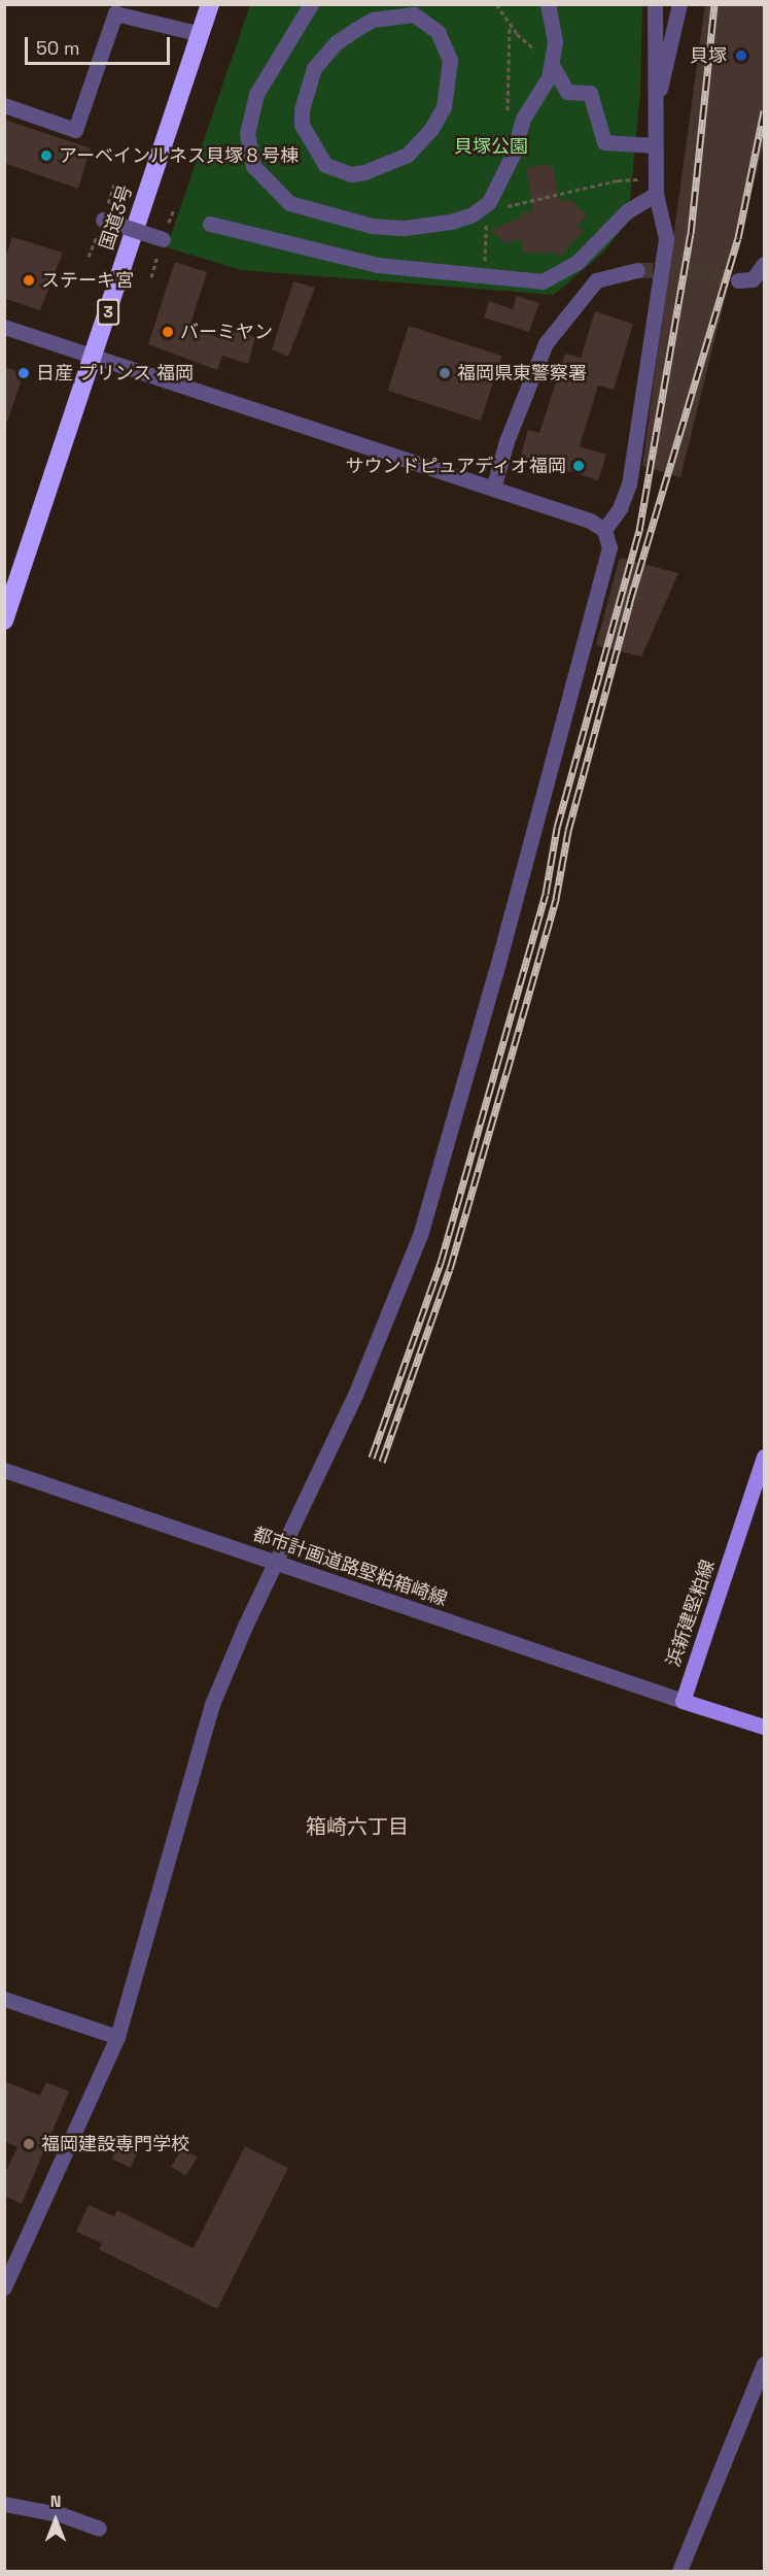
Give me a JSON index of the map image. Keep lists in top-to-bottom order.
{
  "streets": {
    "highway": ["国道3号", "3"],
    "main road": ["浜新建堅粕線"],
    "street": ["都市計画道路堅粕箱崎線"]
  },
  "crossings": [
    ["都市計画道路堅粕箱崎線", "浜新建堅粕線"]
  ],
  "districts": ["箱崎六丁目"],
  "parks": ["貝塚公園"],
  "places": [
    "貝塚",
    "アーベインルネス貝塚８号棟",
    "ステーキ宮",
    "バーミヤン",
    "日産 プリンス 福岡",
    "福岡県東警察署",
    "サウンドピュアディオ福岡",
    "福岡建設専門学校"
  ],
  "scale_bar": "50 m",
  "north": "top"
}
